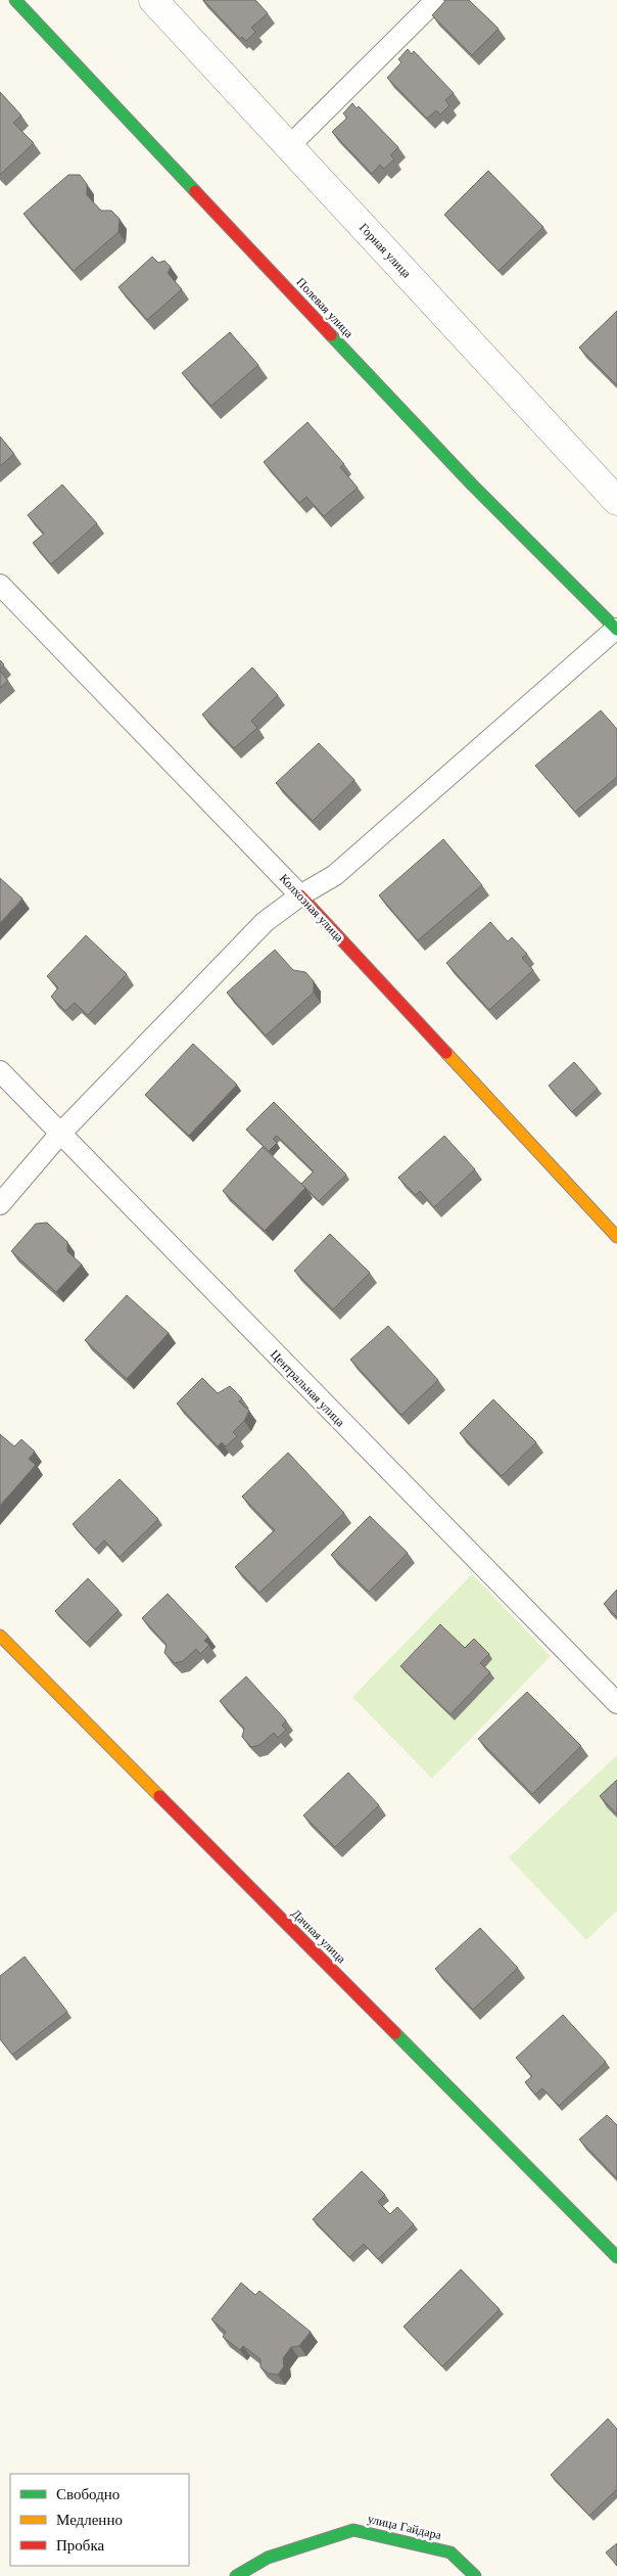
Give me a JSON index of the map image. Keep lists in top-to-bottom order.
{
  "streets": {
    "street": [
      "Горная улица",
      "Полевая улица",
      "Колхозная улица",
      "Дачная улица",
      "улица Гайдара"
    ],
    "lane": ["Центральная улица"]
  },
  "legend": ["Свободно", "Медленно", "Пробка"]
}
